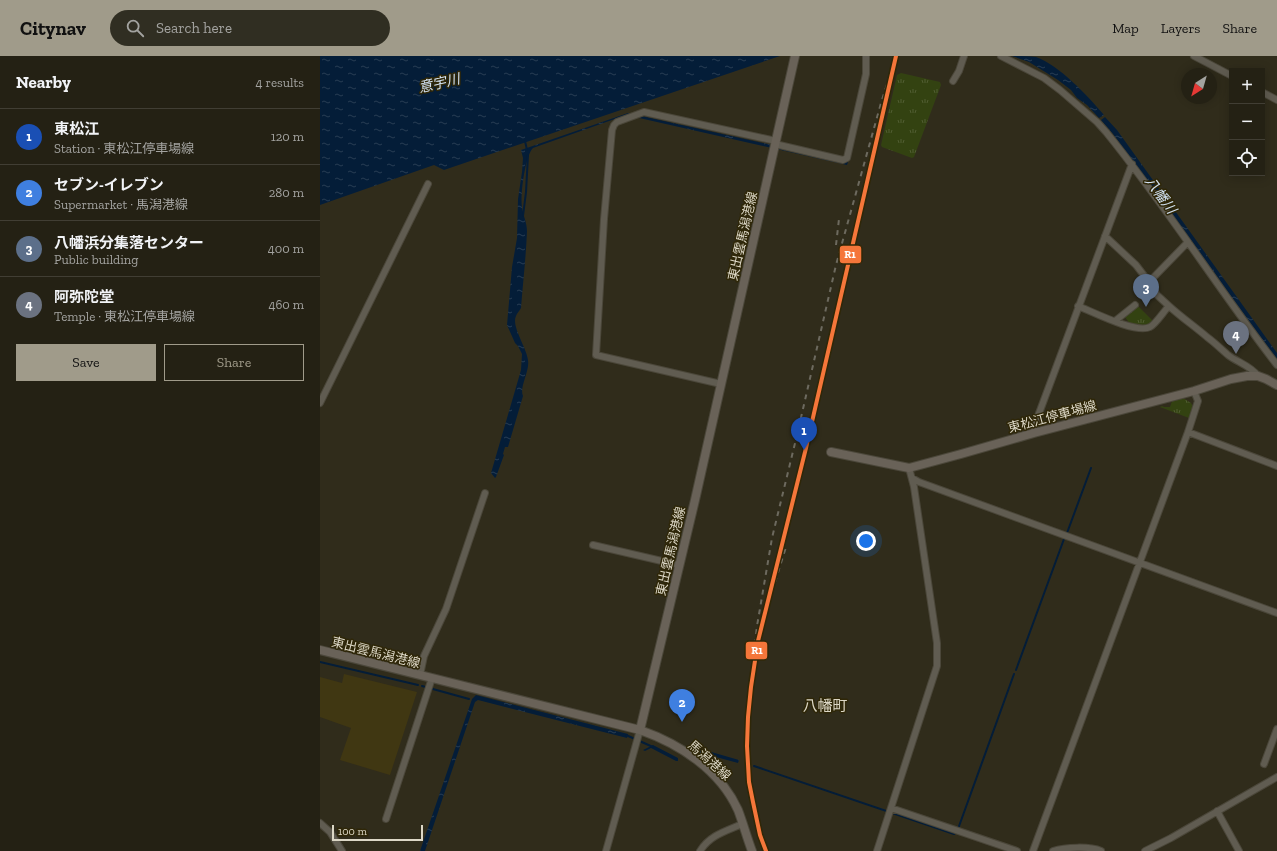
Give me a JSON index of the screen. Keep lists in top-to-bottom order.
{
  "streets": {
    "main road": ["東出雲馬潟港線", "東松江停車場線", "馬潟港線"]
  },
  "crossings": [
    ["東出雲馬潟港線", "馬潟港線"]
  ],
  "districts": ["八幡町"],
  "water": ["意宇川", "八幡川"],
  "lines": ["transit line R1"],
  "scale_bar": "100 m",
  "north": "bottom left",
  "page": {
    "header": "Citynav",
    "search": "Search here",
    "nav": ["Map", "Layers", "Share"],
    "heading": ["Nearby", "4 results"],
    "map_buttons": ["+", "−"],
    "list": [
      {
        "mark": "1",
        "name": "東松江",
        "note": "Station · 東松江停車場線",
        "value": "120 m"
      },
      {
        "mark": "2",
        "name": "セブン-イレブン",
        "note": "Supermarket · 馬潟港線",
        "value": "280 m"
      },
      {
        "mark": "3",
        "name": "八幡浜分集落センター",
        "note": "Public building",
        "value": "400 m"
      },
      {
        "mark": "4",
        "name": "阿弥陀堂",
        "note": "Temple · 東松江停車場線",
        "value": "460 m"
      }
    ],
    "pins": [
      "3",
      "4",
      "1",
      "2"
    ],
    "buttons": ["Save", "Share"],
    "scale": "100 m"
  }
}
